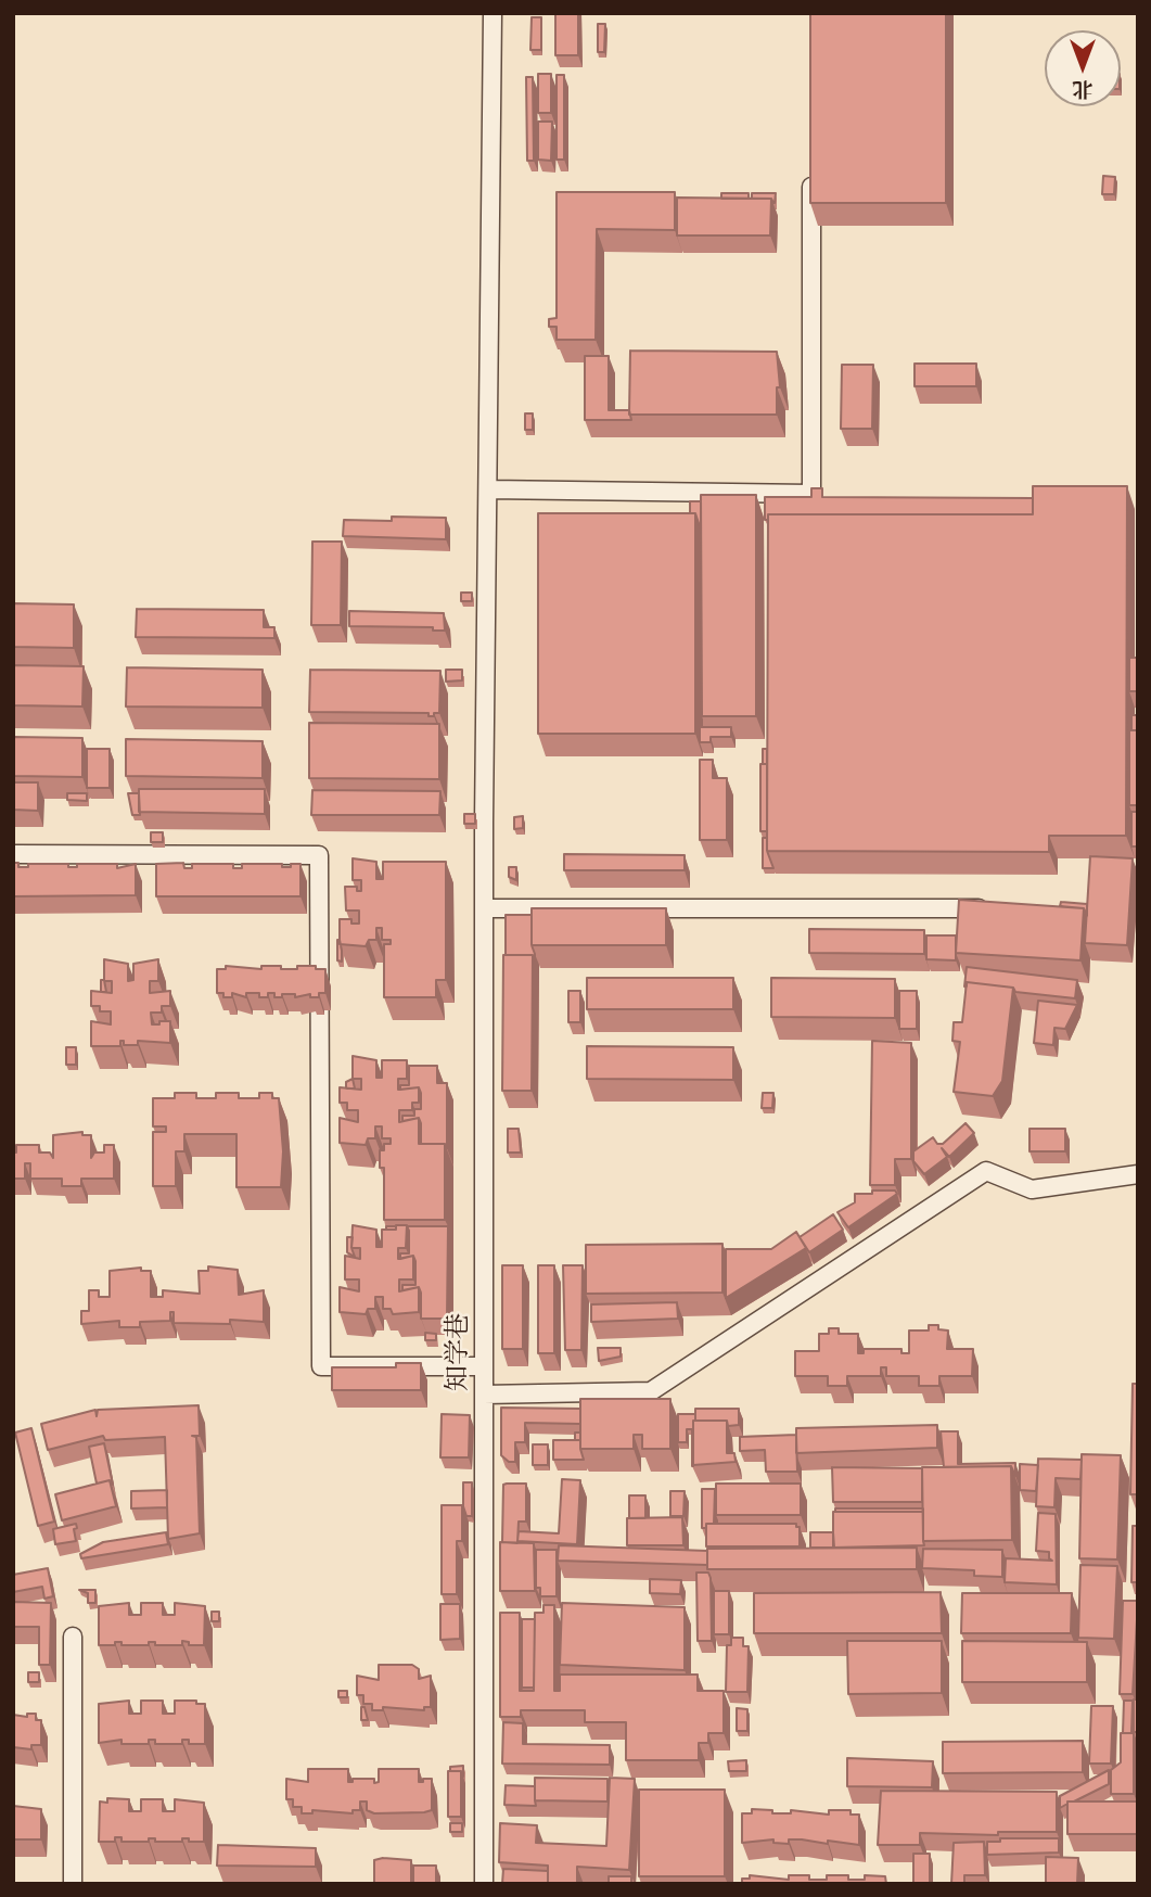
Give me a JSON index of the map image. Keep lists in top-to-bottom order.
{
  "streets": {
    "street": ["知学巷"]
  },
  "north": "bottom"
}
